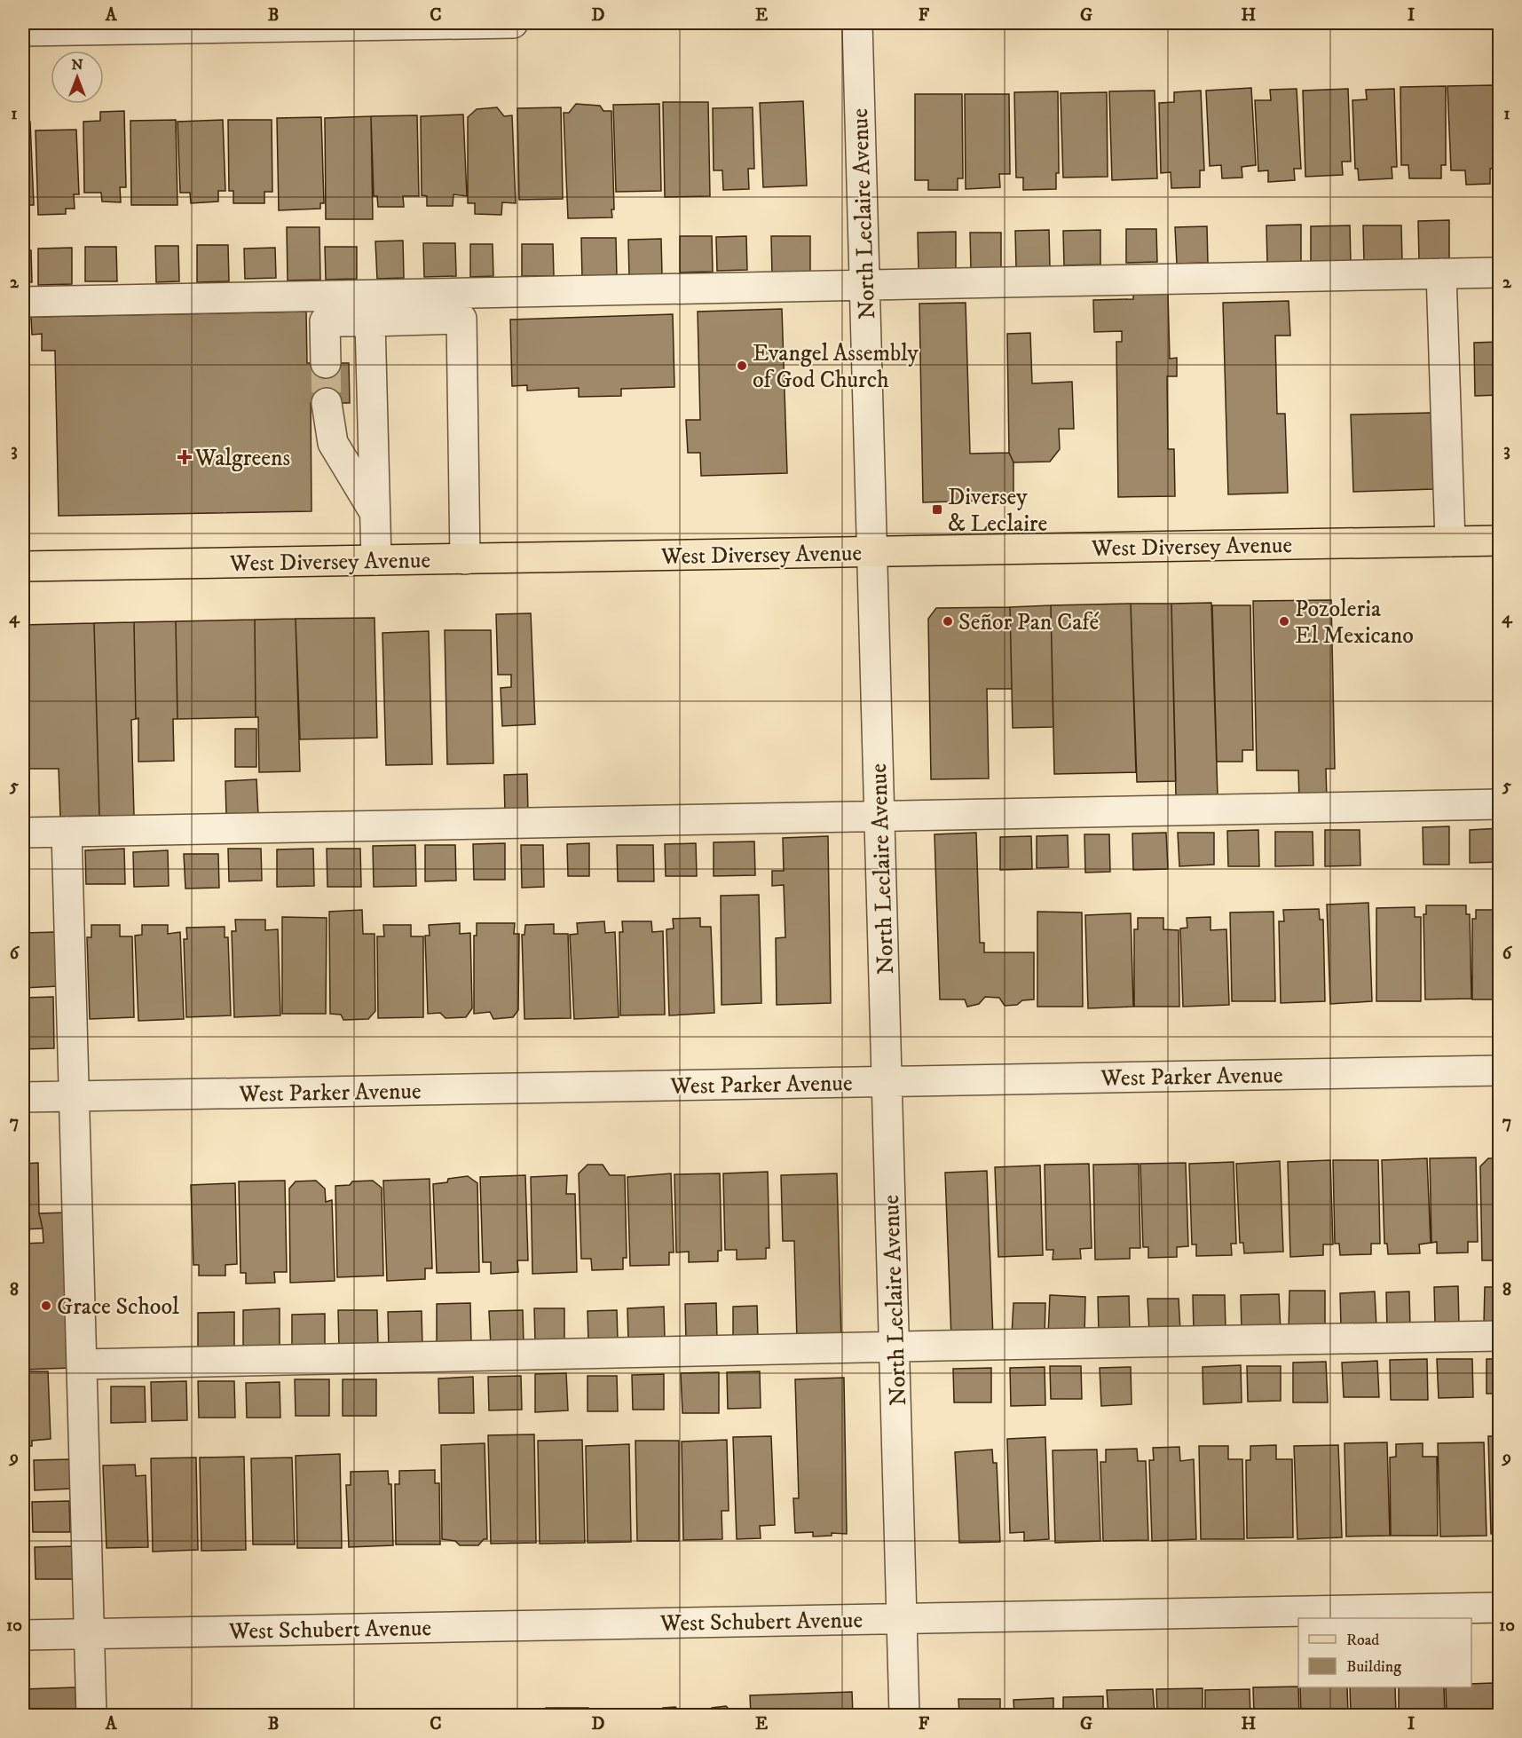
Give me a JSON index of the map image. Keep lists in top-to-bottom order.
{
  "streets": {
    "main road": ["West Diversey Avenue"],
    "street": ["North Leclaire Avenue", "West Parker Avenue", "West Schubert Avenue"]
  },
  "crossings": [
    ["North Leclaire Avenue", "West Diversey Avenue"],
    ["North Leclaire Avenue", "West Parker Avenue"],
    ["North Leclaire Avenue", "West Schubert Avenue"]
  ],
  "places": {
    "other": [
      "Evangel Assembly of God Church",
      "Señor Pan Café",
      "Pozoleria El Mexicano",
      "Grace School"
    ],
    "health": ["Walgreens"],
    "transit": ["Diversey & Leclaire"]
  },
  "legend": ["Road", "Building"],
  "north": "top",
  "grid": {
    "columns": [
      "A",
      "B",
      "C",
      "D",
      "E",
      "F",
      "G",
      "H",
      "I"
    ],
    "rows": [
      "1",
      "2",
      "3",
      "4",
      "5",
      "6",
      "7",
      "8",
      "9",
      "10"
    ]
  }
}
